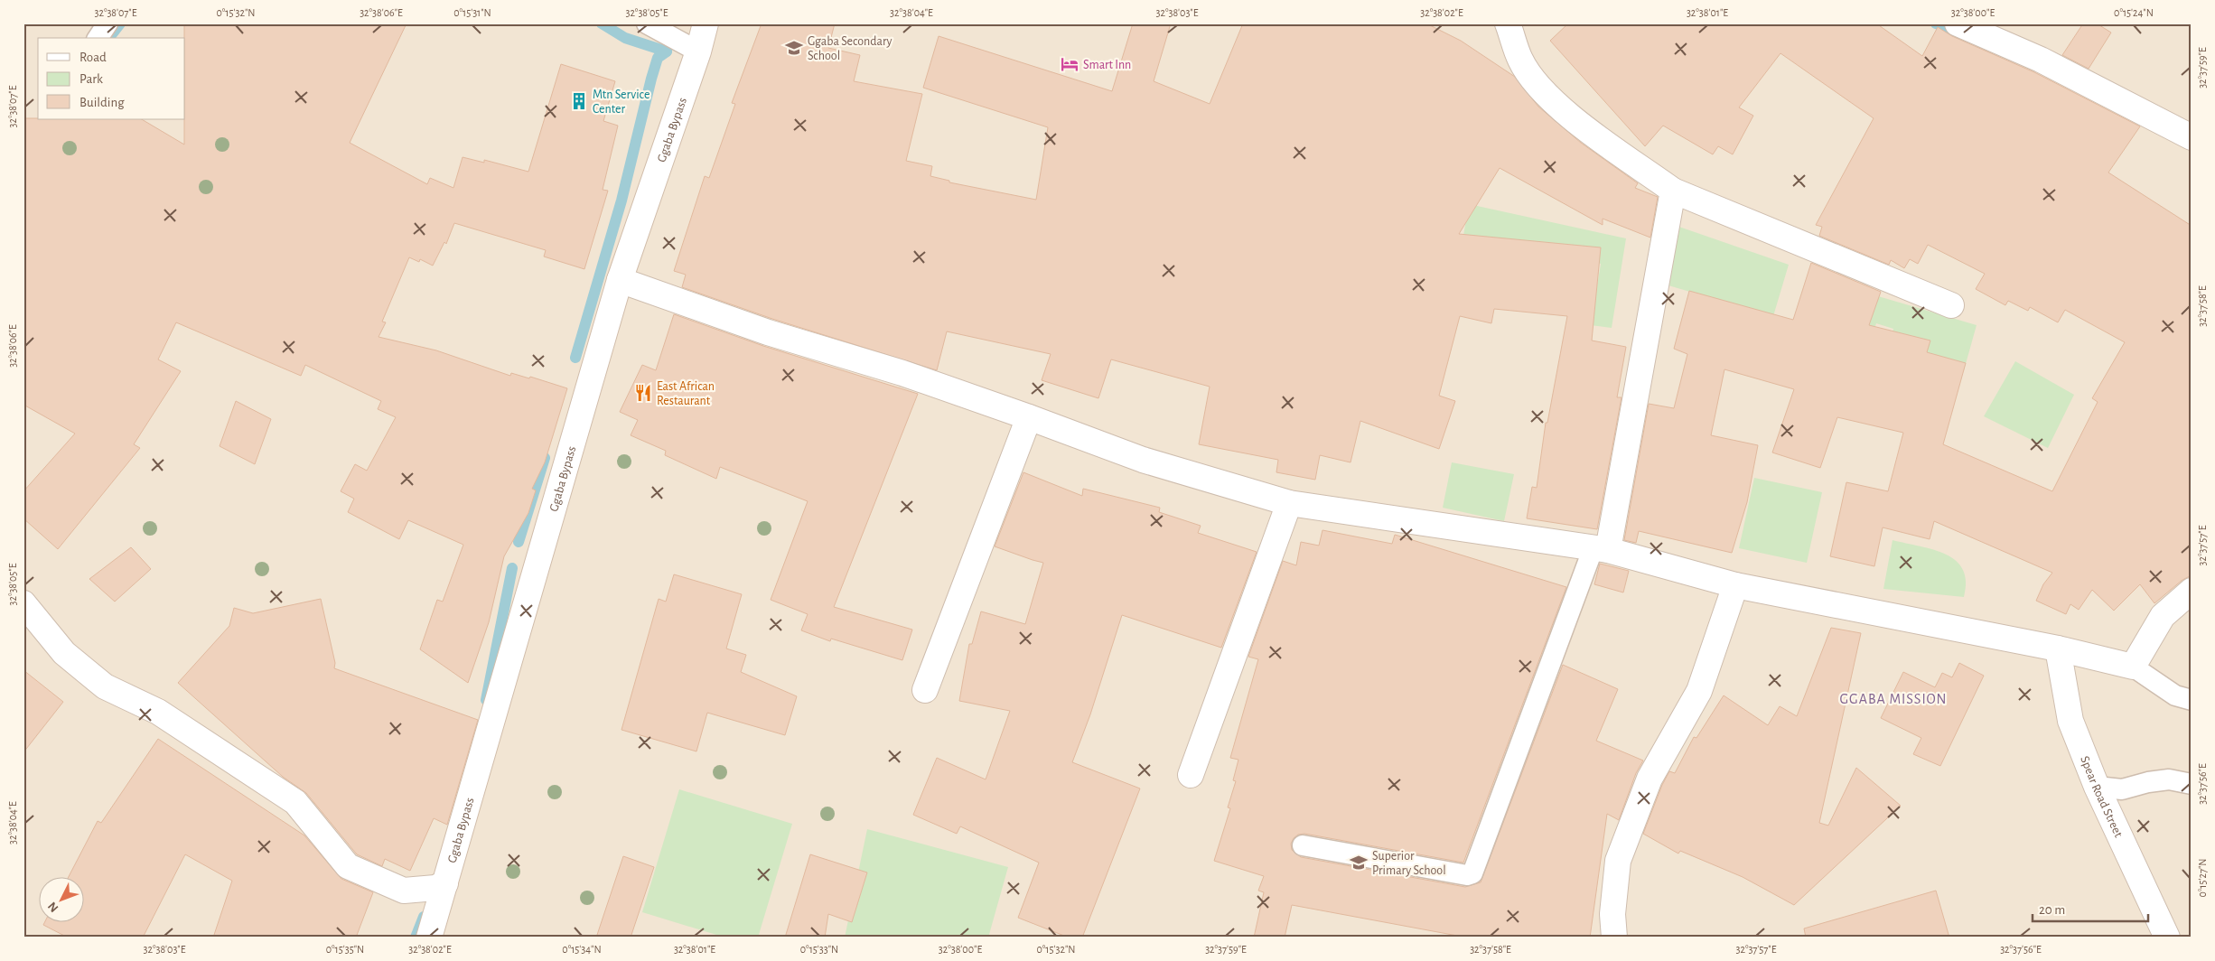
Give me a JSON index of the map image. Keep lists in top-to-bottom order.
{
  "streets": {
    "street": ["Ggaba Bypass", "Spear Road Street"]
  },
  "districts": ["GGABA MISSION"],
  "places": {
    "school or university": ["Ggaba Secondary School", "Superior Primary School"],
    "hotel": ["Smart Inn"],
    "building": ["Mtn Service Center"],
    "restaurant": ["East African Restaurant"]
  },
  "legend": ["Road", "Park", "Building"],
  "scale_bar": "20 m",
  "north": "bottom left",
  "coordinates": [
    "32°38'07\"E",
    "0°15'32\"N",
    "32°38'06\"E",
    "0°15'31\"N",
    "32°38'05\"E",
    "32°38'04\"E",
    "32°38'03\"E",
    "32°38'02\"E",
    "32°38'01\"E",
    "32°38'00\"E",
    "0°15'24\"N",
    "32°37'59\"E",
    "32°37'58\"E",
    "32°37'57\"E",
    "32°37'56\"E",
    "0°15'27\"N",
    "0°15'35\"N",
    "0°15'34\"N",
    "0°15'33\"N"
  ]
}
